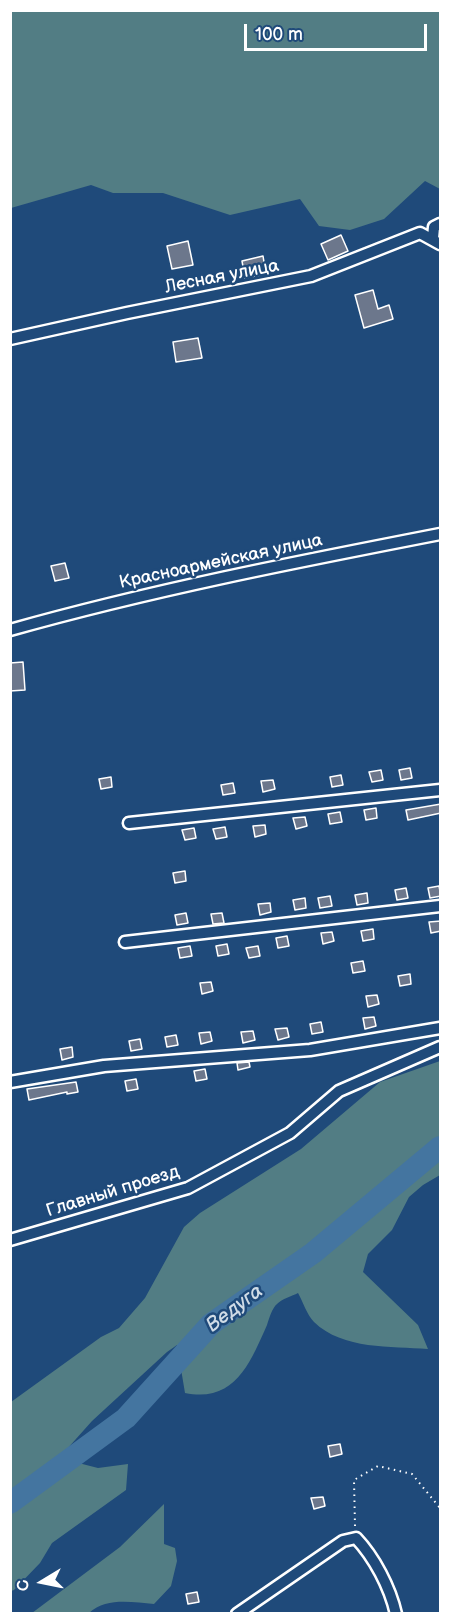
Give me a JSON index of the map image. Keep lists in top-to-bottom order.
{
  "streets": {
    "street": ["Лесная улица", "Красноармейская улица", "Главный проезд"]
  },
  "water": ["Ведуга"],
  "scale_bar": "100 m",
  "north": "left"
}
